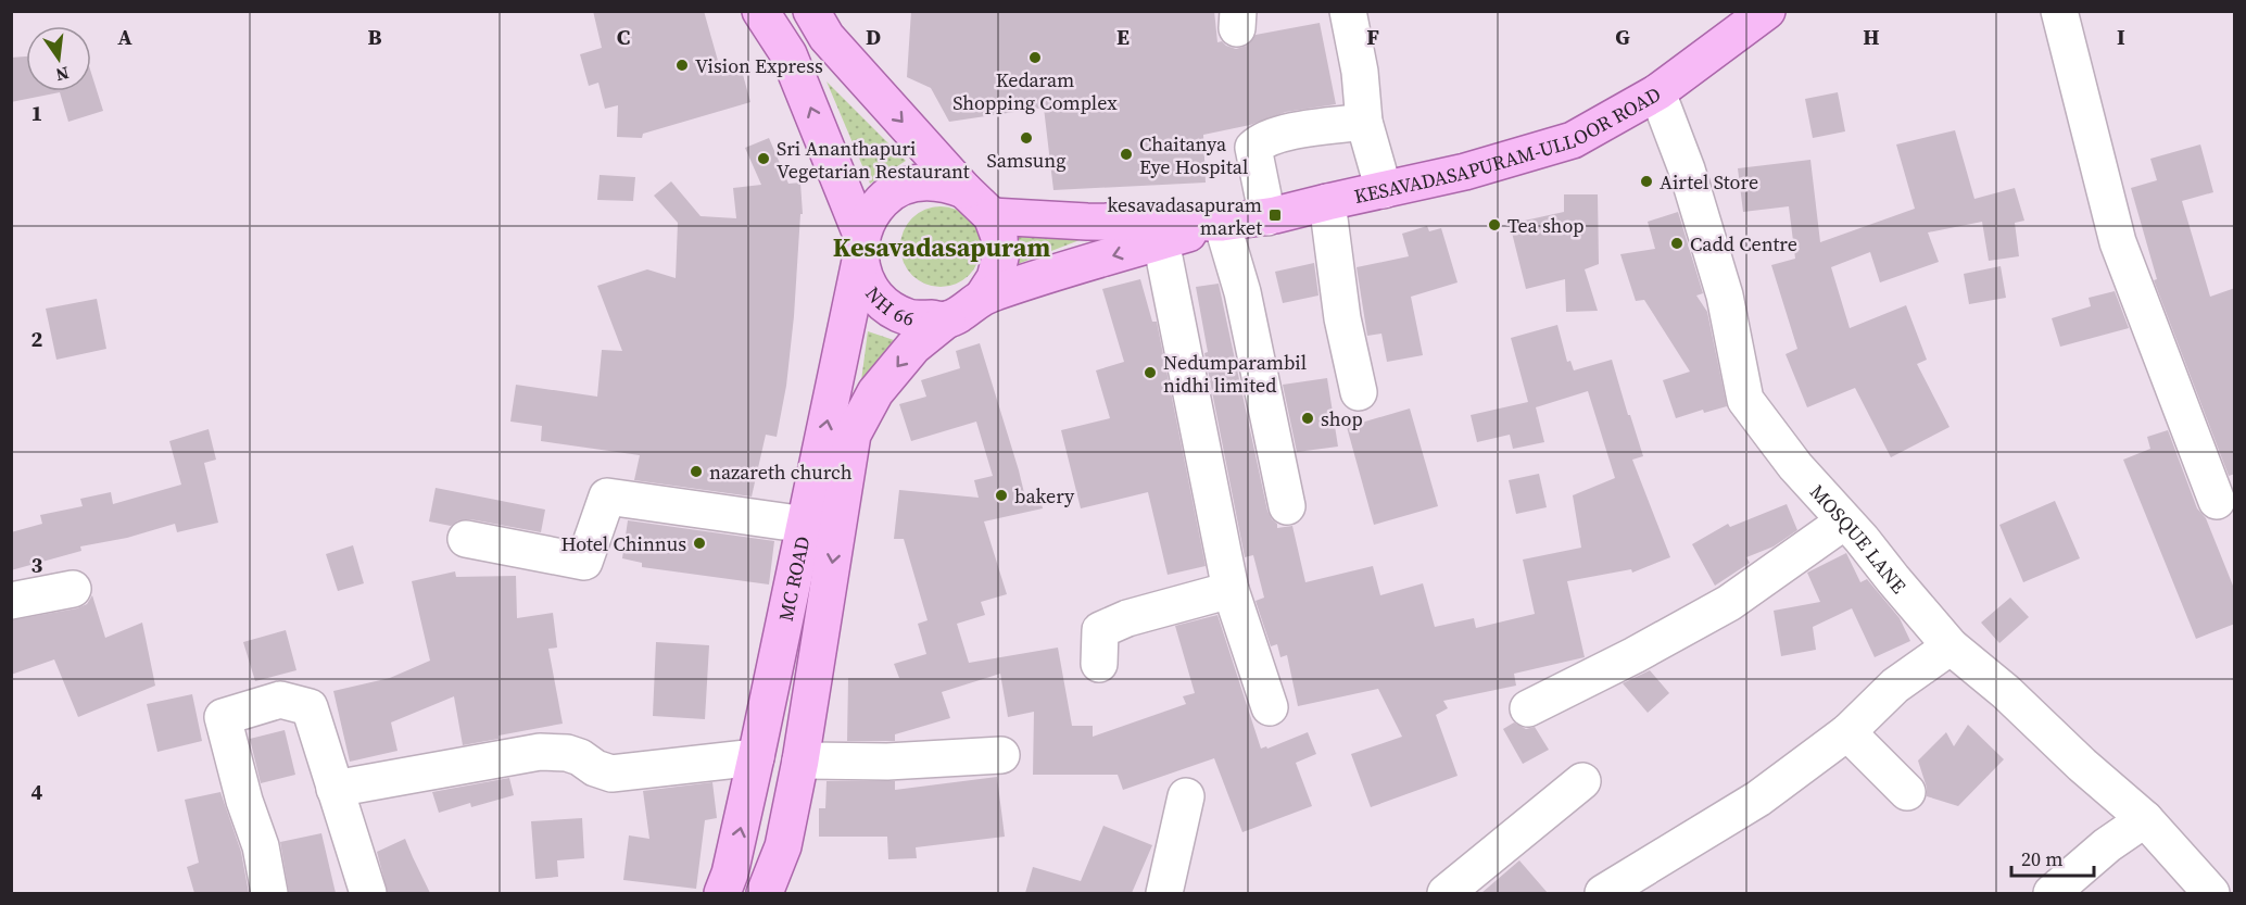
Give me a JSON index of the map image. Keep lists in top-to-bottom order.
{
  "streets": {
    "main road": ["KESAVADASAPURAM-ULLOOR ROAD", "NH 66", "MC ROAD"],
    "street": ["MOSQUE LANE"]
  },
  "crossings": [
    ["KESAVADASAPURAM-ULLOOR ROAD", "NH 66"],
    ["KESAVADASAPURAM-ULLOOR ROAD", "MOSQUE LANE"],
    ["NH 66", "MC ROAD"]
  ],
  "districts": ["Kesavadasapuram"],
  "places": {
    "other": [
      "Kedaram Shopping Complex",
      "Vision Express",
      "Samsung",
      "Chaitanya Eye Hospital",
      "Sri Ananthapuri Vegetarian Restaurant",
      "Airtel Store",
      "Tea shop",
      "Cadd Centre",
      "Nedumparambil nidhi limited",
      "shop",
      "nazareth church",
      "bakery",
      "Hotel Chinnus"
    ],
    "transit": ["kesavadasapuram market"]
  },
  "scale_bar": "20 m",
  "north": "bottom",
  "grid": {
    "columns": [
      "A",
      "B",
      "C",
      "D",
      "E",
      "F",
      "G",
      "H",
      "I"
    ],
    "rows": [
      "1",
      "2",
      "3",
      "4"
    ]
  }
}
